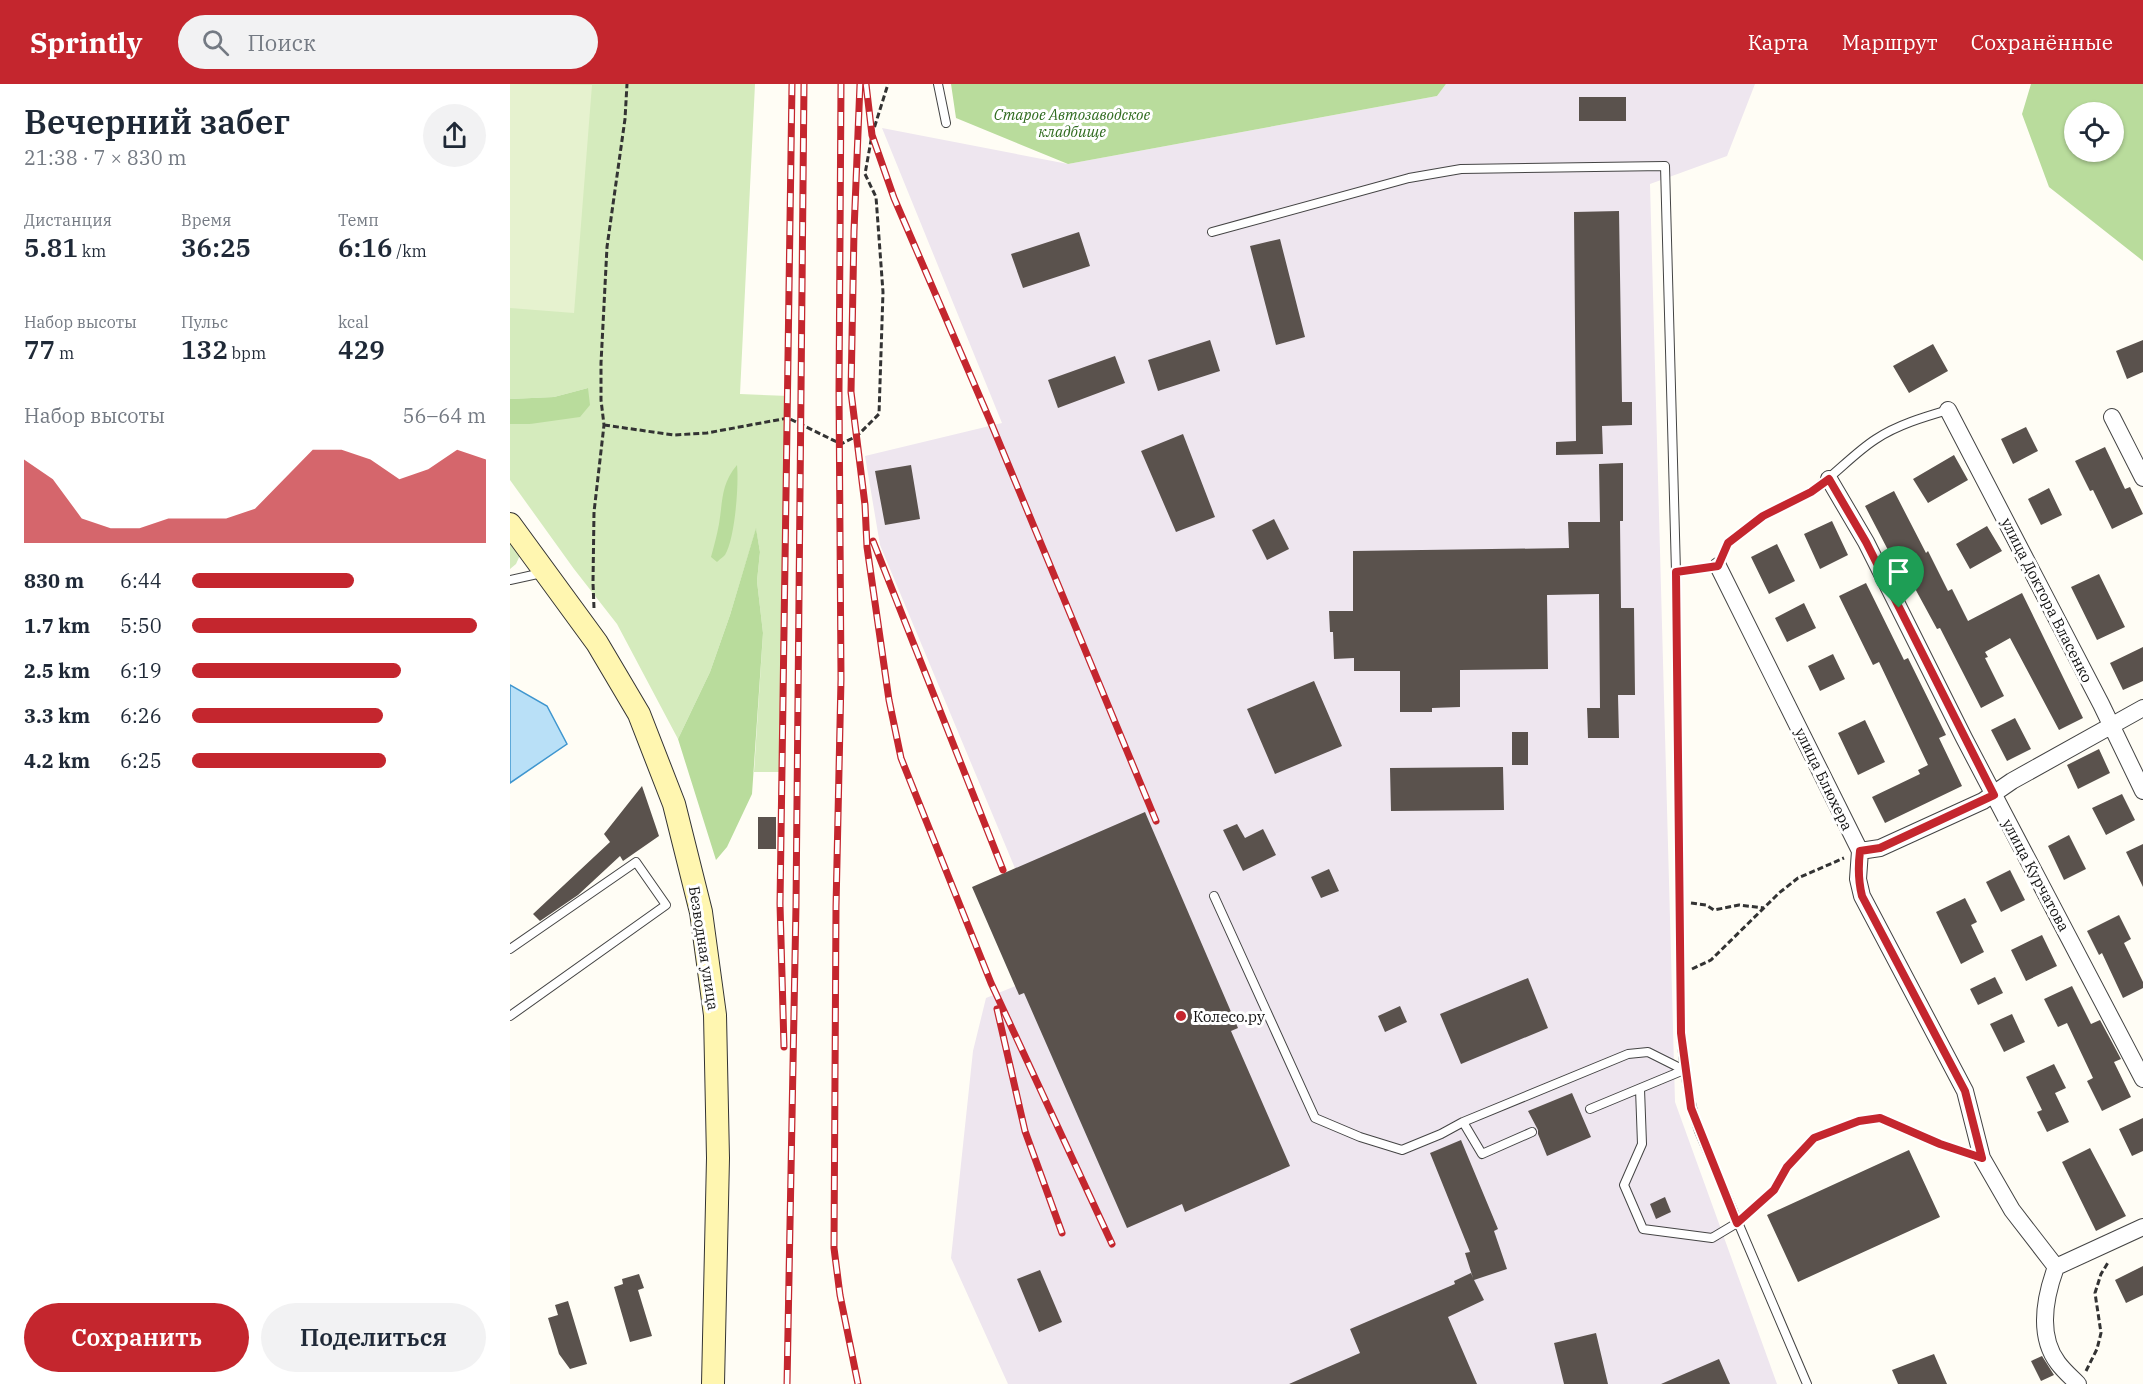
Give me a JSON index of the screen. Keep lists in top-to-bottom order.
{
  "streets": {
    "main road": ["Безводная улица"],
    "street": ["улица Доктора Власенко", "улица Блюхера", "улица Курчатова"]
  },
  "parks": ["Старое Автозаводское кладбище"],
  "places": ["Колесо.ру"],
  "page": {
    "header": "Sprintly",
    "search": "Поиск",
    "nav": ["Карта", "Маршрут", "Сохранённые"],
    "heading": ["Вечерний забег", "21:38 · 7 × 830 m"],
    "stats": [
      ["Дистанция", "5.81 km"],
      ["Время", "36:25"],
      ["Темп", "6:16 /km"],
      ["Набор высоты", "77 m"],
      ["Пульс", "132 bpm"],
      ["kcal", "429"]
    ],
    "chart": ["Набор высоты", "56–64 m"],
    "list": [
      {
        "name": "830 m",
        "note": "6:44"
      },
      {
        "name": "1.7 km",
        "note": "5:50"
      },
      {
        "name": "2.5 km",
        "note": "6:19"
      },
      {
        "name": "3.3 km",
        "note": "6:26"
      },
      {
        "name": "4.2 km",
        "note": "6:25"
      }
    ],
    "buttons": ["Сохранить", "Поделиться"]
  }
}
